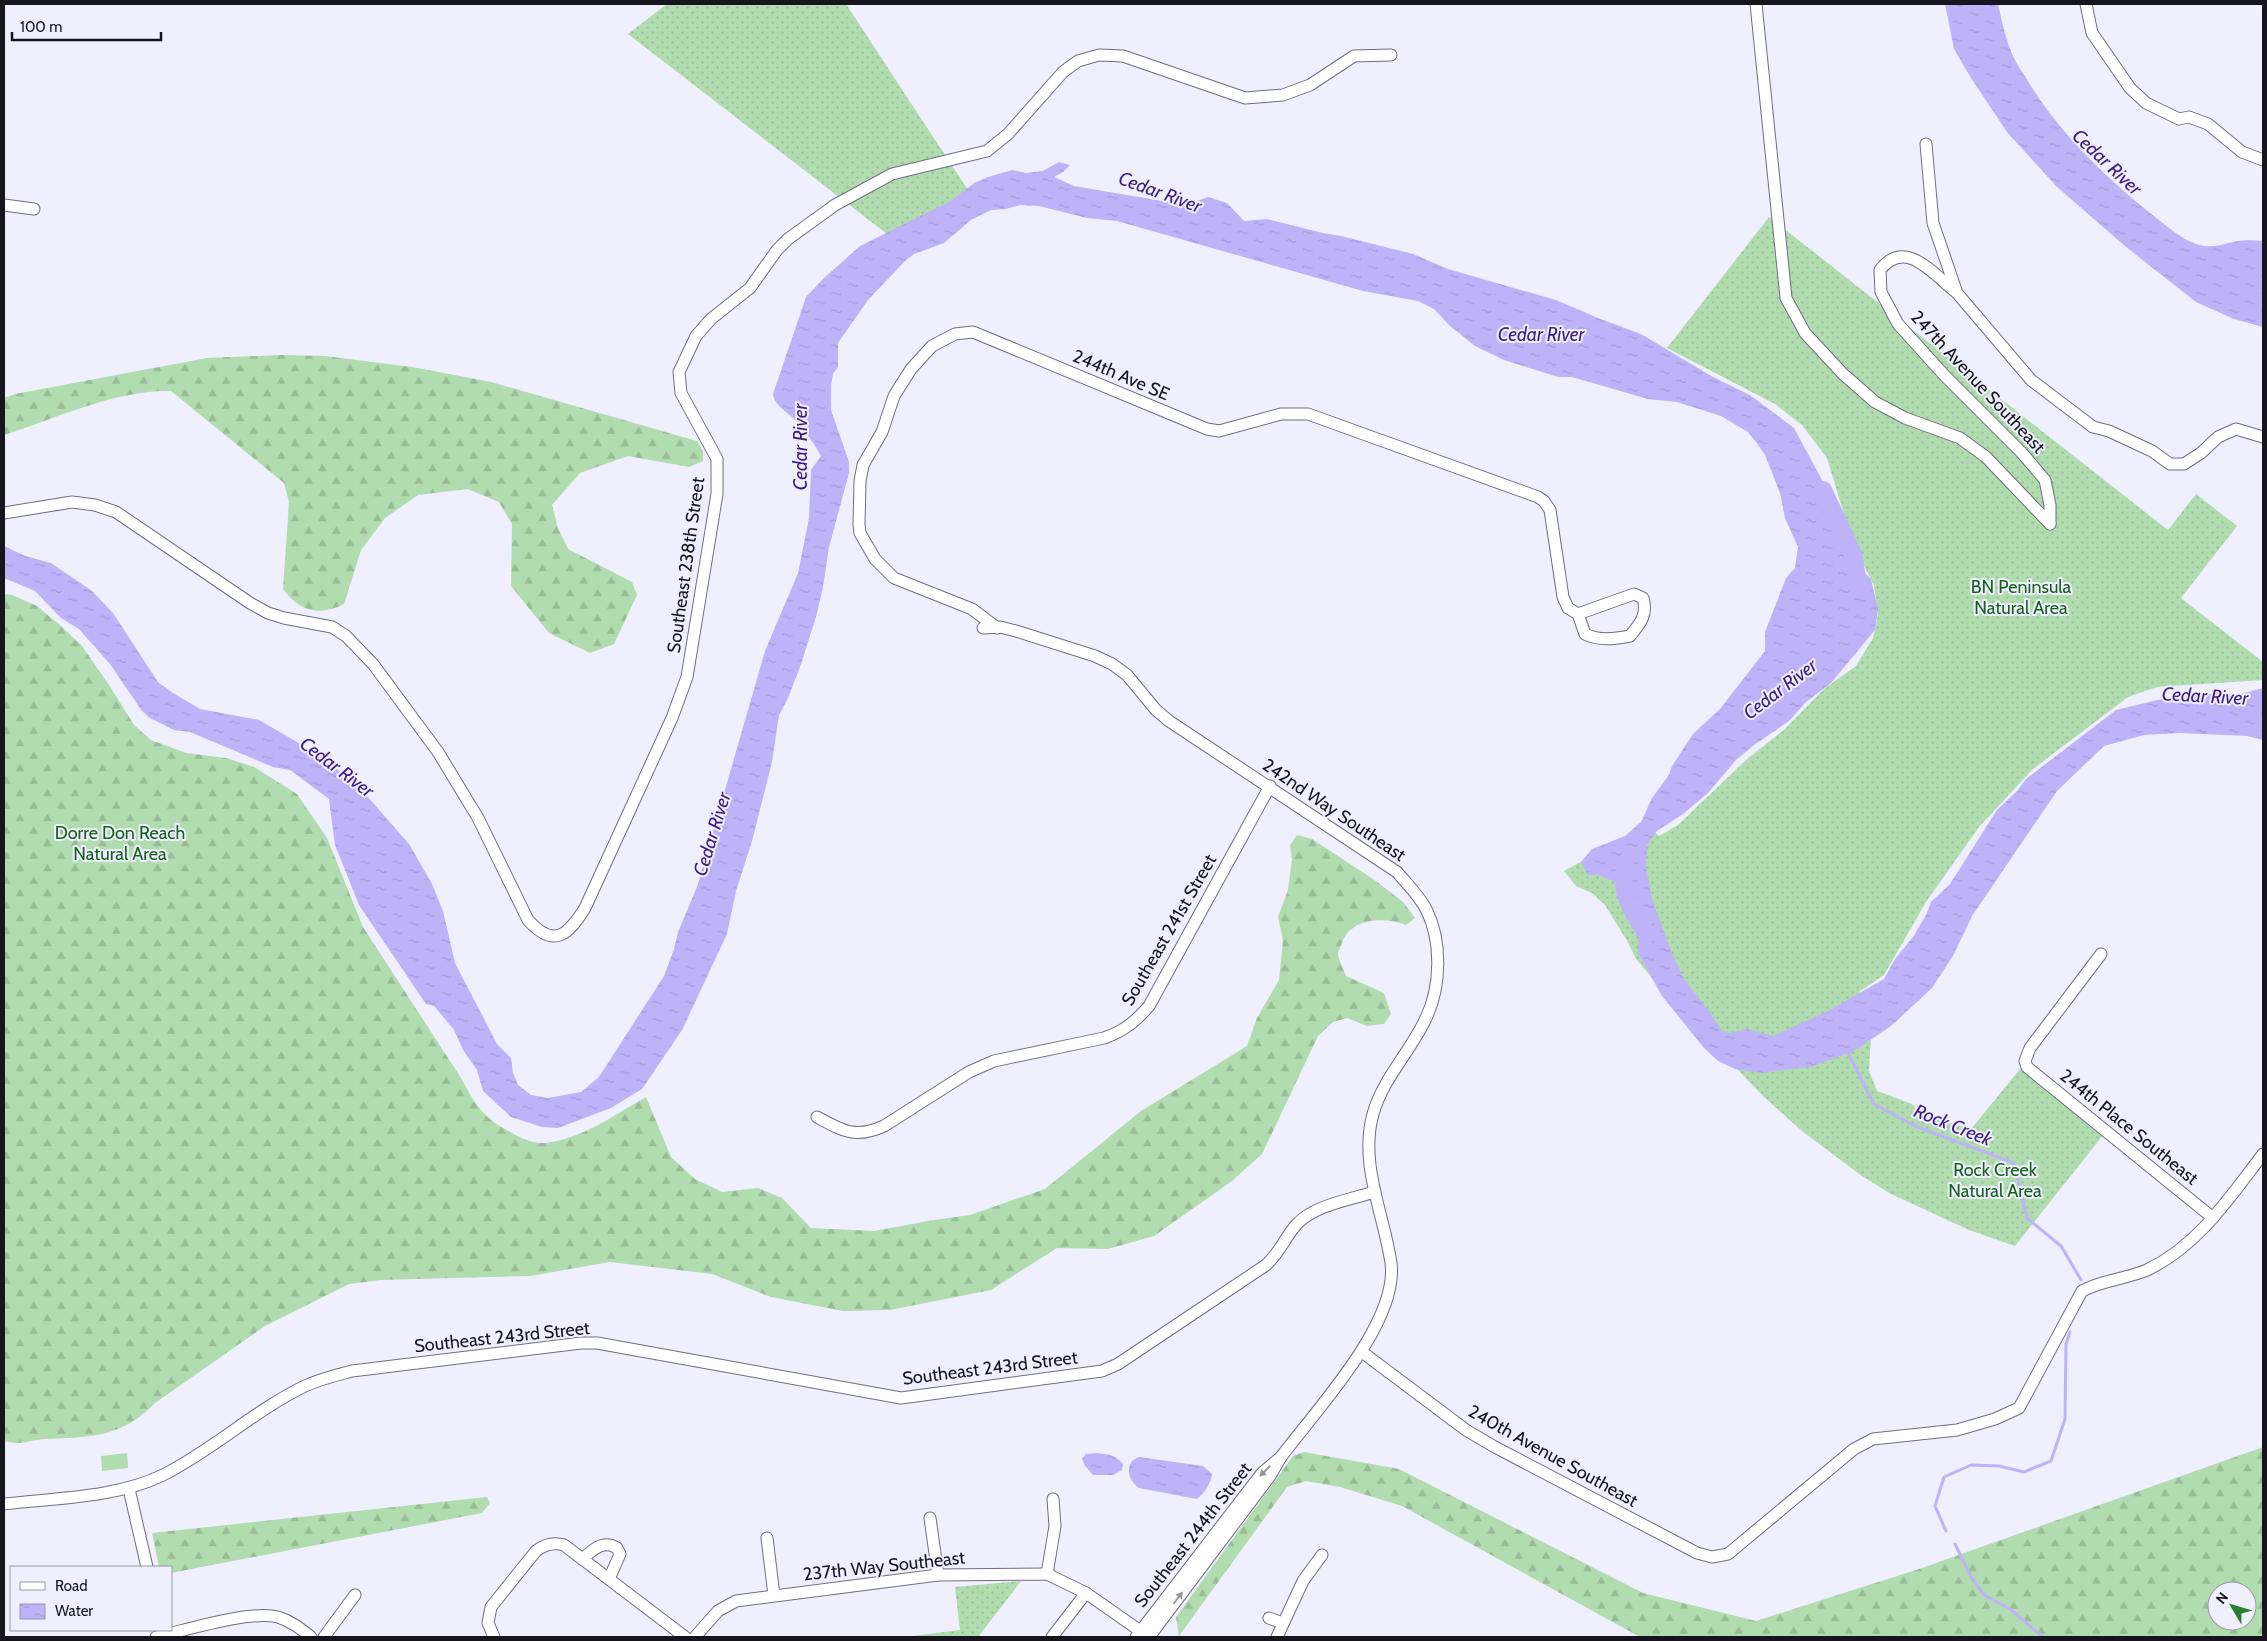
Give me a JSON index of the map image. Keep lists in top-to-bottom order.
{
  "streets": {
    "street": [
      "244th Ave SE",
      "247th Avenue Southeast",
      "Southeast 238th Street",
      "242nd Way Southeast",
      "Southeast 241st Street",
      "244th Place Southeast",
      "Southeast 243rd Street",
      "240th Avenue Southeast",
      "Southeast 244th Street",
      "237th Way Southeast"
    ]
  },
  "crossings": [
    ["244th Ave SE", "242nd Way Southeast"],
    ["242nd Way Southeast", "Southeast 241st Street"],
    ["242nd Way Southeast", "Southeast 243rd Street"],
    ["242nd Way Southeast", "Southeast 244th Street"],
    ["244th Place Southeast", "240th Avenue Southeast"],
    ["240th Avenue Southeast", "Southeast 244th Street"],
    ["Southeast 244th Street", "237th Way Southeast"]
  ],
  "water": ["Cedar River", "Rock Creek"],
  "parks": ["BN Peninsula Natural Area", "Dorre Don Reach Natural Area", "Rock Creek Natural Area"],
  "legend": ["Road", "Water"],
  "scale_bar": "100 m",
  "north": "top left"
}
